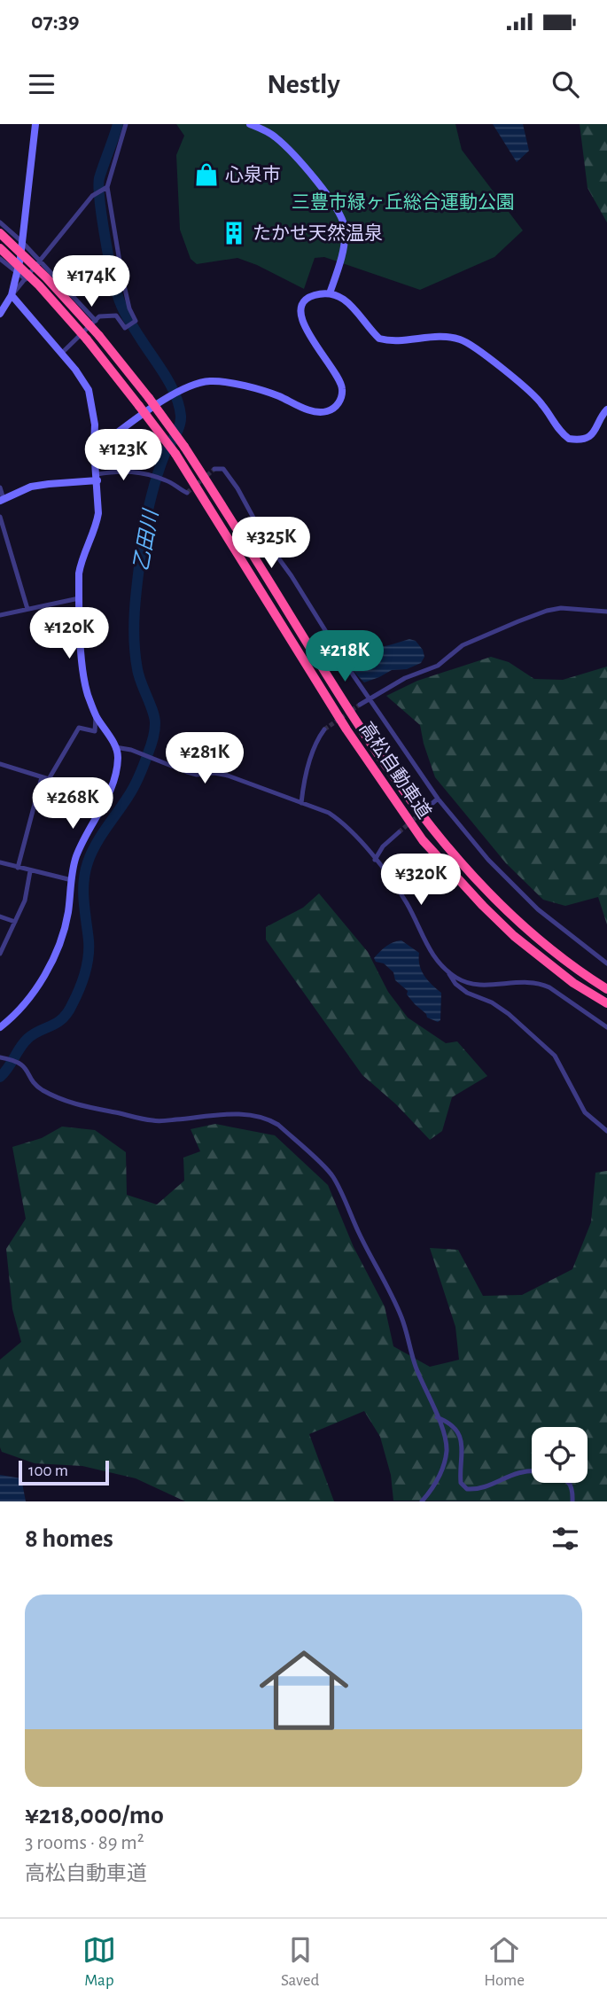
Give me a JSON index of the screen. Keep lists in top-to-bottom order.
{
  "streets": {
    "highway": ["高松自動車道"]
  },
  "water": ["乙田川"],
  "parks": ["三豊市緑ヶ丘総合運動公園"],
  "places": {
    "shop": ["心泉市"],
    "building": ["たかせ天然温泉"]
  },
  "scale_bar": "100 m",
  "page": {
    "status": "07:39",
    "header": "Nestly",
    "price": [
      "¥174K",
      "¥123K",
      "¥325K",
      "¥120K",
      "¥218K",
      "¥281K",
      "¥268K",
      "¥320K"
    ],
    "scale": "100 m",
    "heading": "8 homes",
    "list": [
      {
        "name": "¥218,000/mo",
        "note": "3 rooms · 89 m² · 高松自動車道"
      }
    ],
    "tabs": ["Map", "Saved", "Home"]
  }
}
